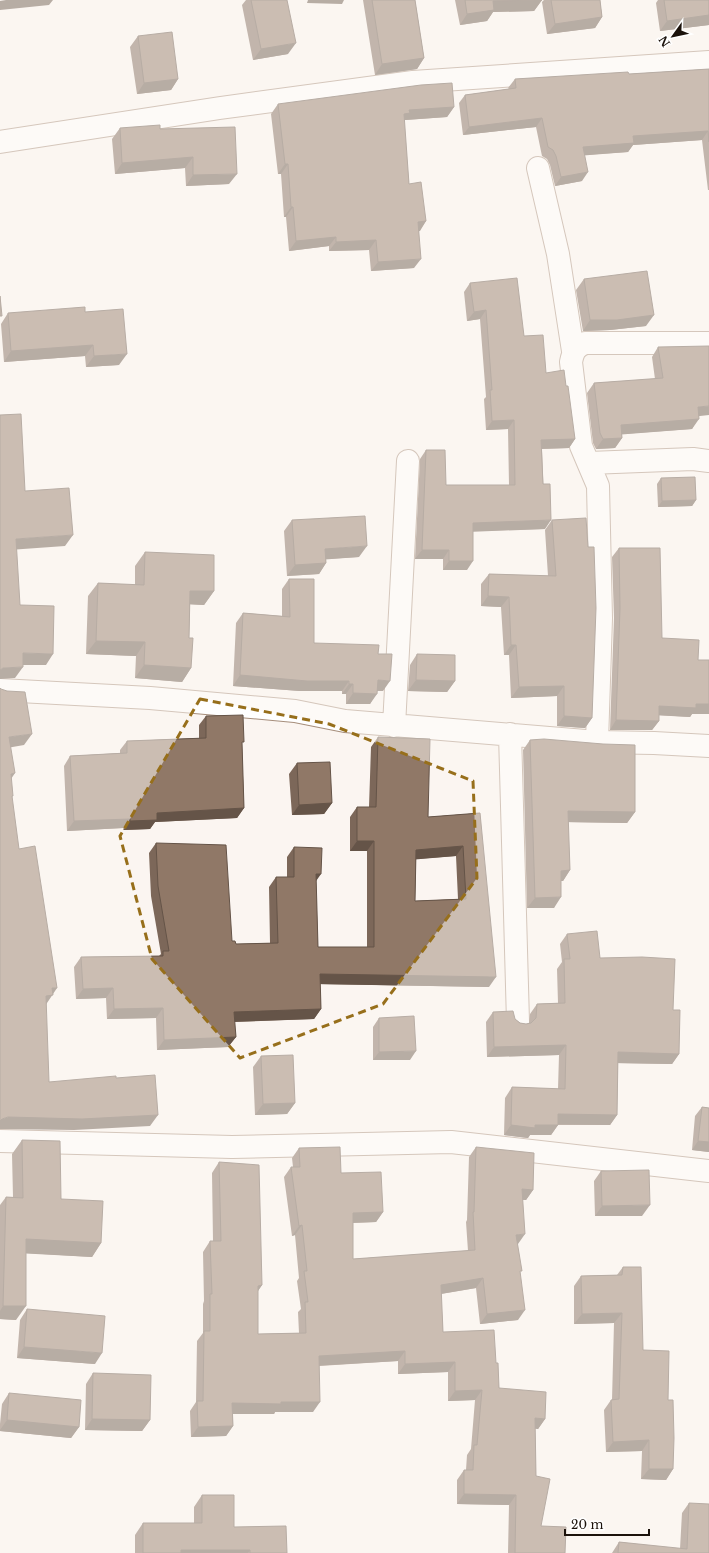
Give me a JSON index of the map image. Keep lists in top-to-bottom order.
{
  "scale_bar": "20 m",
  "north": "bottom left"
}
